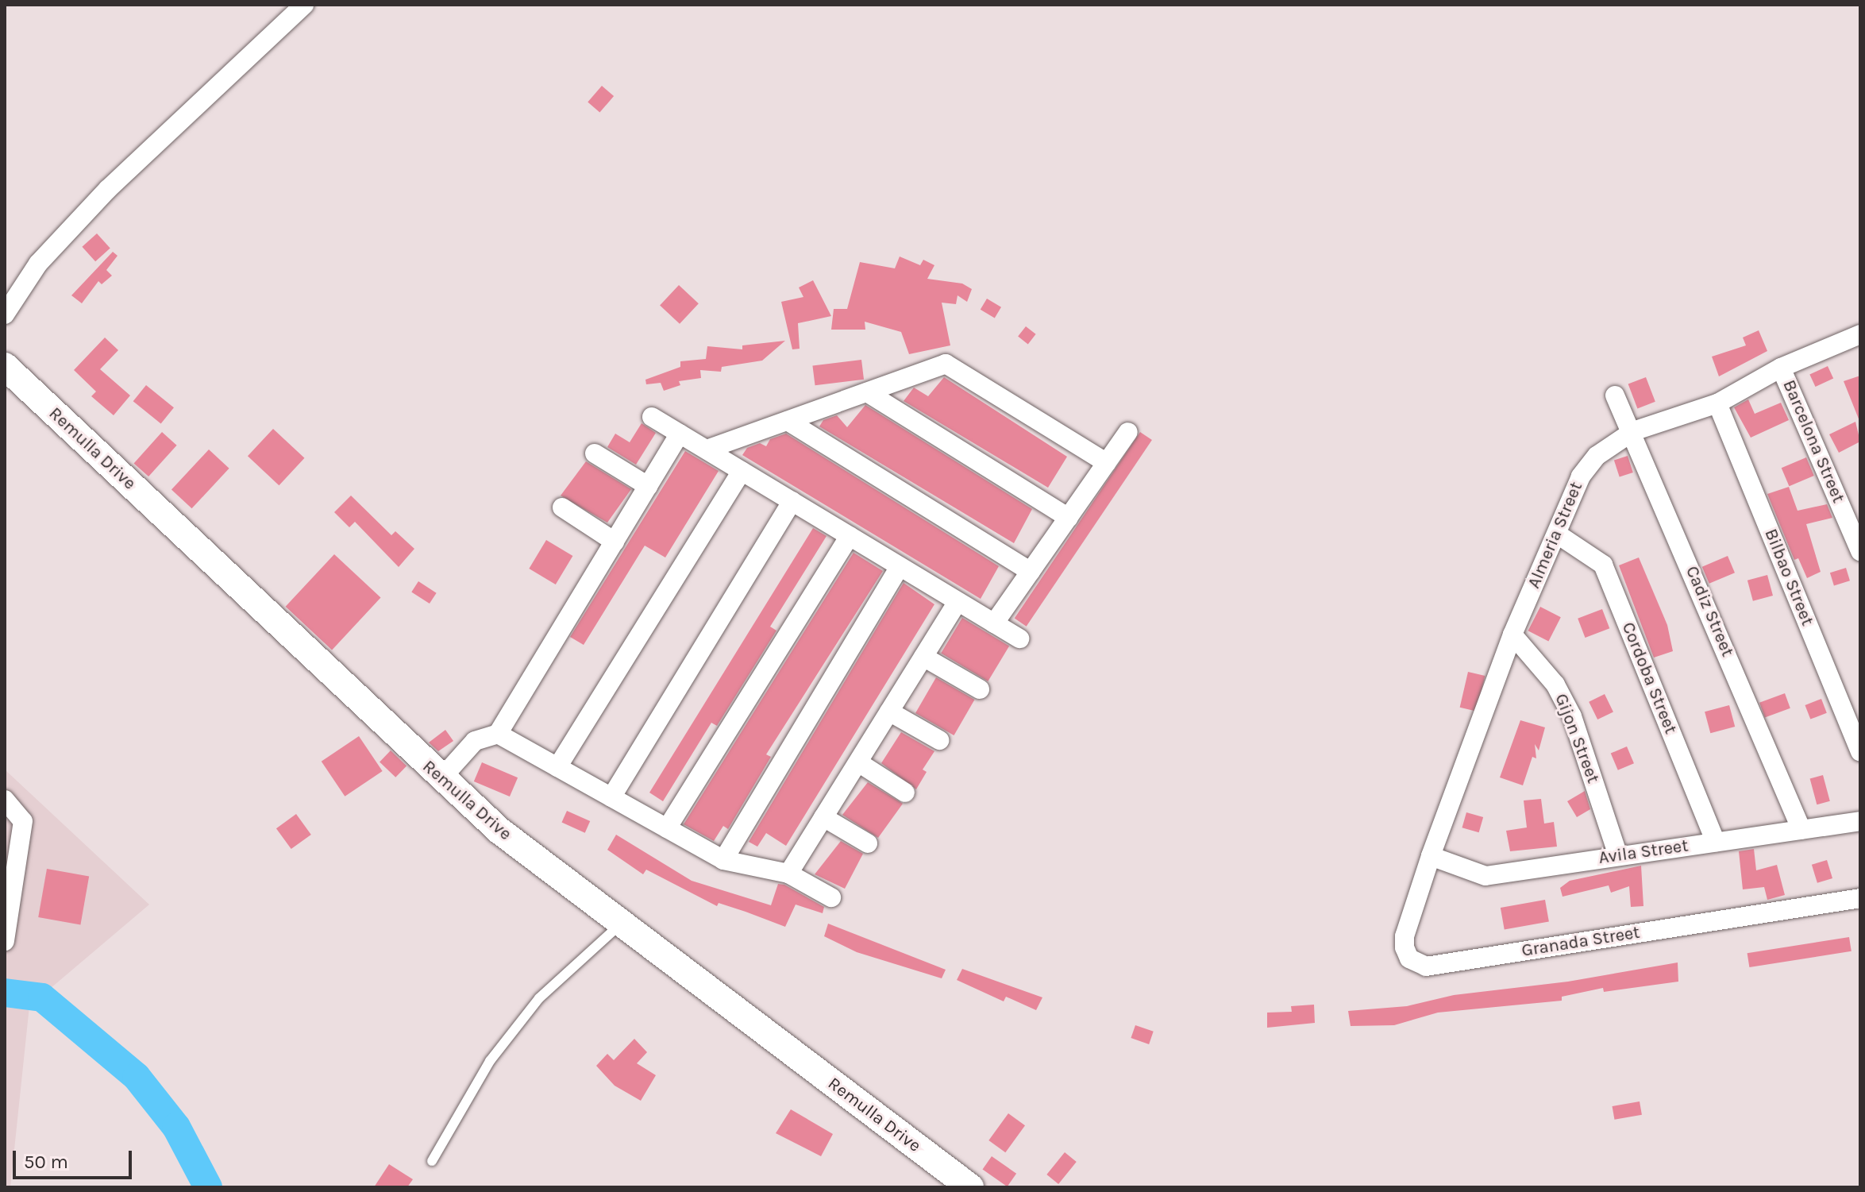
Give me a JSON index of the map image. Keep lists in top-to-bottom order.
{
  "streets": {
    "main road": ["Remulla Drive"],
    "street": [
      "Barcelona Street",
      "Almeria Street",
      "Bilbao Street",
      "Cadiz Street",
      "Cordoba Street",
      "Gijon Street",
      "Avila Street",
      "Granada Street"
    ]
  },
  "crossings": [
    ["Barcelona Street", "Almeria Street"],
    ["Almeria Street", "Bilbao Street"],
    ["Almeria Street", "Cadiz Street"],
    ["Almeria Street", "Cordoba Street"],
    ["Almeria Street", "Gijon Street"],
    ["Almeria Street", "Avila Street"],
    ["Almeria Street", "Granada Street"],
    ["Cadiz Street", "Avila Street"],
    ["Cordoba Street", "Avila Street"],
    ["Gijon Street", "Avila Street"],
    ["Avila Street", "Granada Street"]
  ],
  "scale_bar": "50 m"
}
